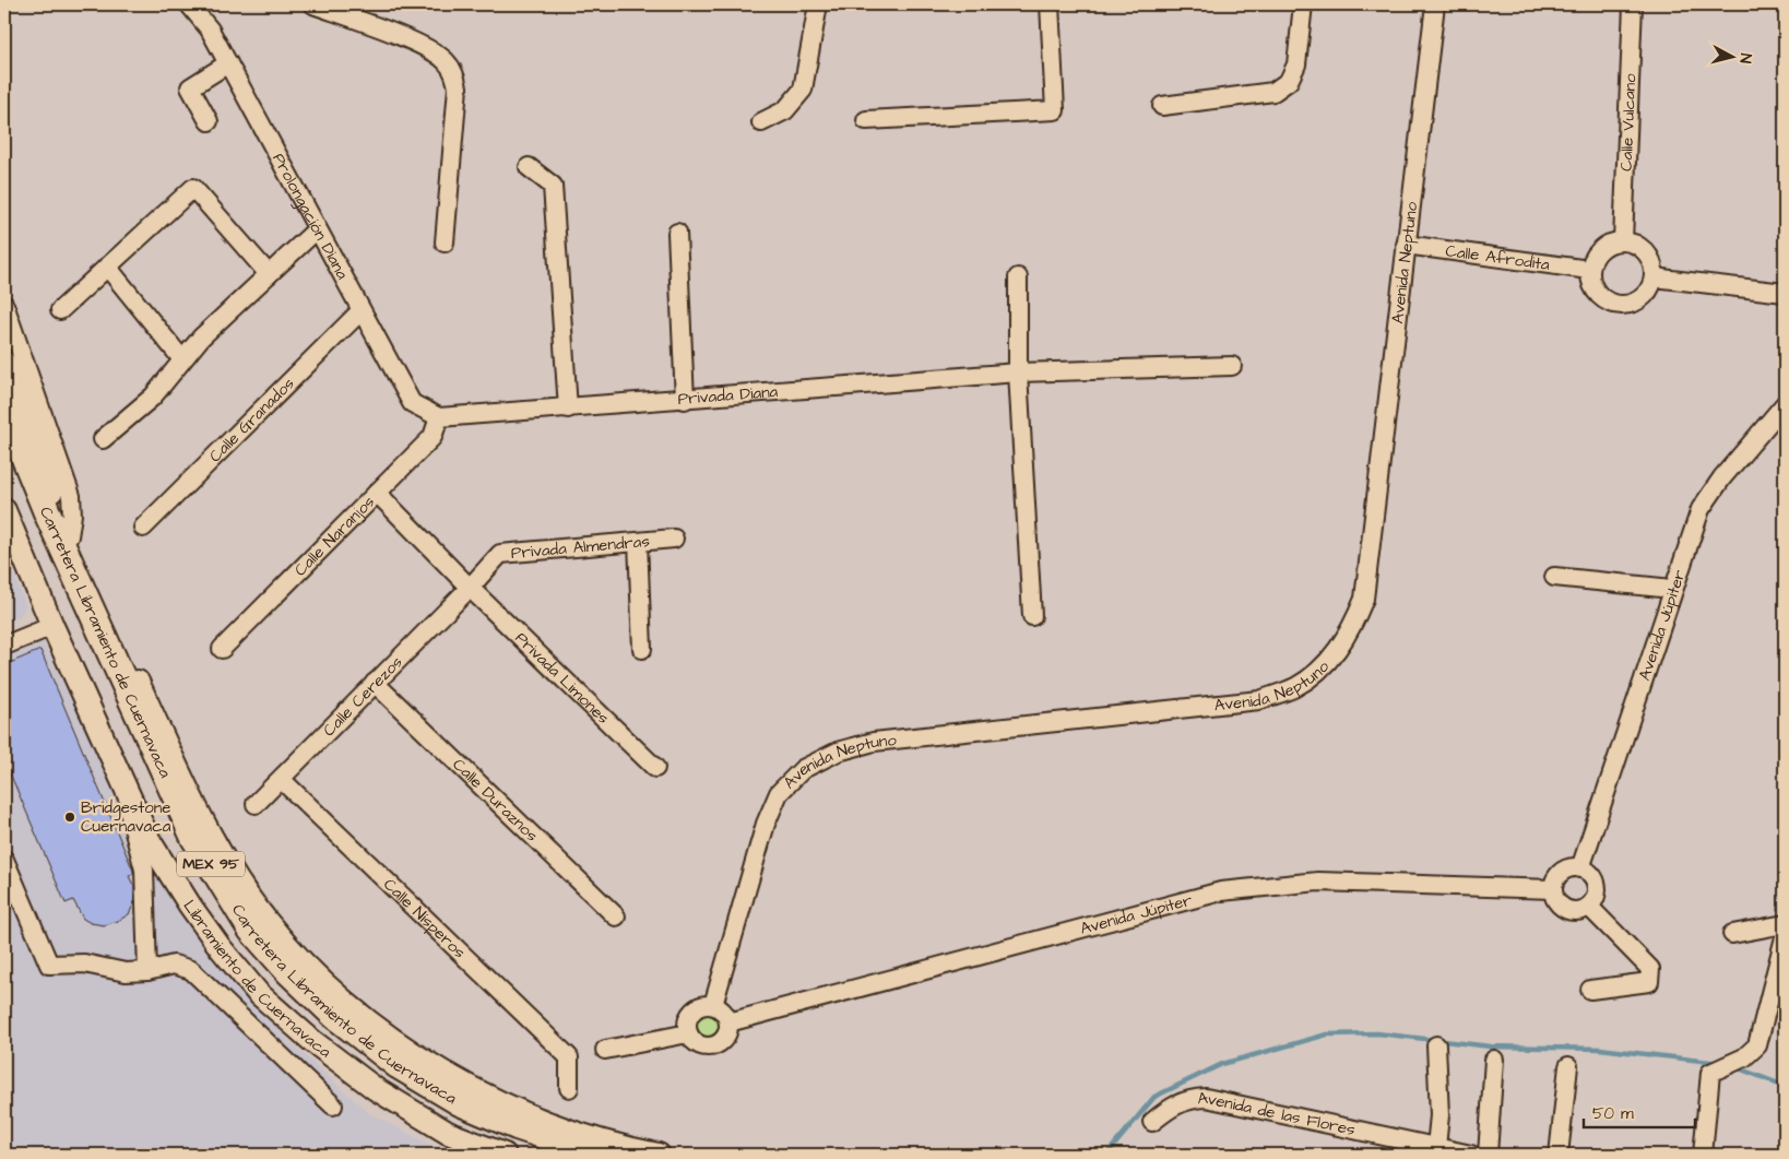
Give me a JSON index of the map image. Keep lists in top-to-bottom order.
{
  "streets": {
    "highway": ["Carretera Libramiento de Cuernavaca", "MEX 95"],
    "main road": ["Libramiento de Cuernavaca"],
    "street": [
      "Calle Vulcano",
      "Prolongación Diana",
      "Calle Afrodita",
      "Avenida Neptuno",
      "Privada Diana",
      "Calle Granados",
      "Calle Naranjos",
      "Privada Almendras",
      "Avenida Júpiter",
      "Privada Limones",
      "Calle Cerezos",
      "Calle Duraznos",
      "Calle Nísperos",
      "Avenida de las Flores"
    ]
  },
  "crossings": [
    ["Calle Vulcano", "Calle Afrodita"],
    ["Prolongación Diana", "Privada Diana"],
    ["Prolongación Diana", "Calle Granados"],
    ["Prolongación Diana", "Calle Naranjos"],
    ["Calle Afrodita", "Avenida Neptuno"],
    ["Avenida Neptuno", "Avenida Júpiter"],
    ["Privada Diana", "Calle Naranjos"],
    ["Calle Naranjos", "Privada Limones"],
    ["Privada Almendras", "Privada Limones"],
    ["Privada Almendras", "Calle Cerezos"],
    ["Privada Limones", "Calle Cerezos"],
    ["Calle Cerezos", "Calle Duraznos"],
    ["Calle Cerezos", "Calle Nísperos"]
  ],
  "places": ["Bridgestone Cuernavaca"],
  "scale_bar": "50 m",
  "north": "right"
}
